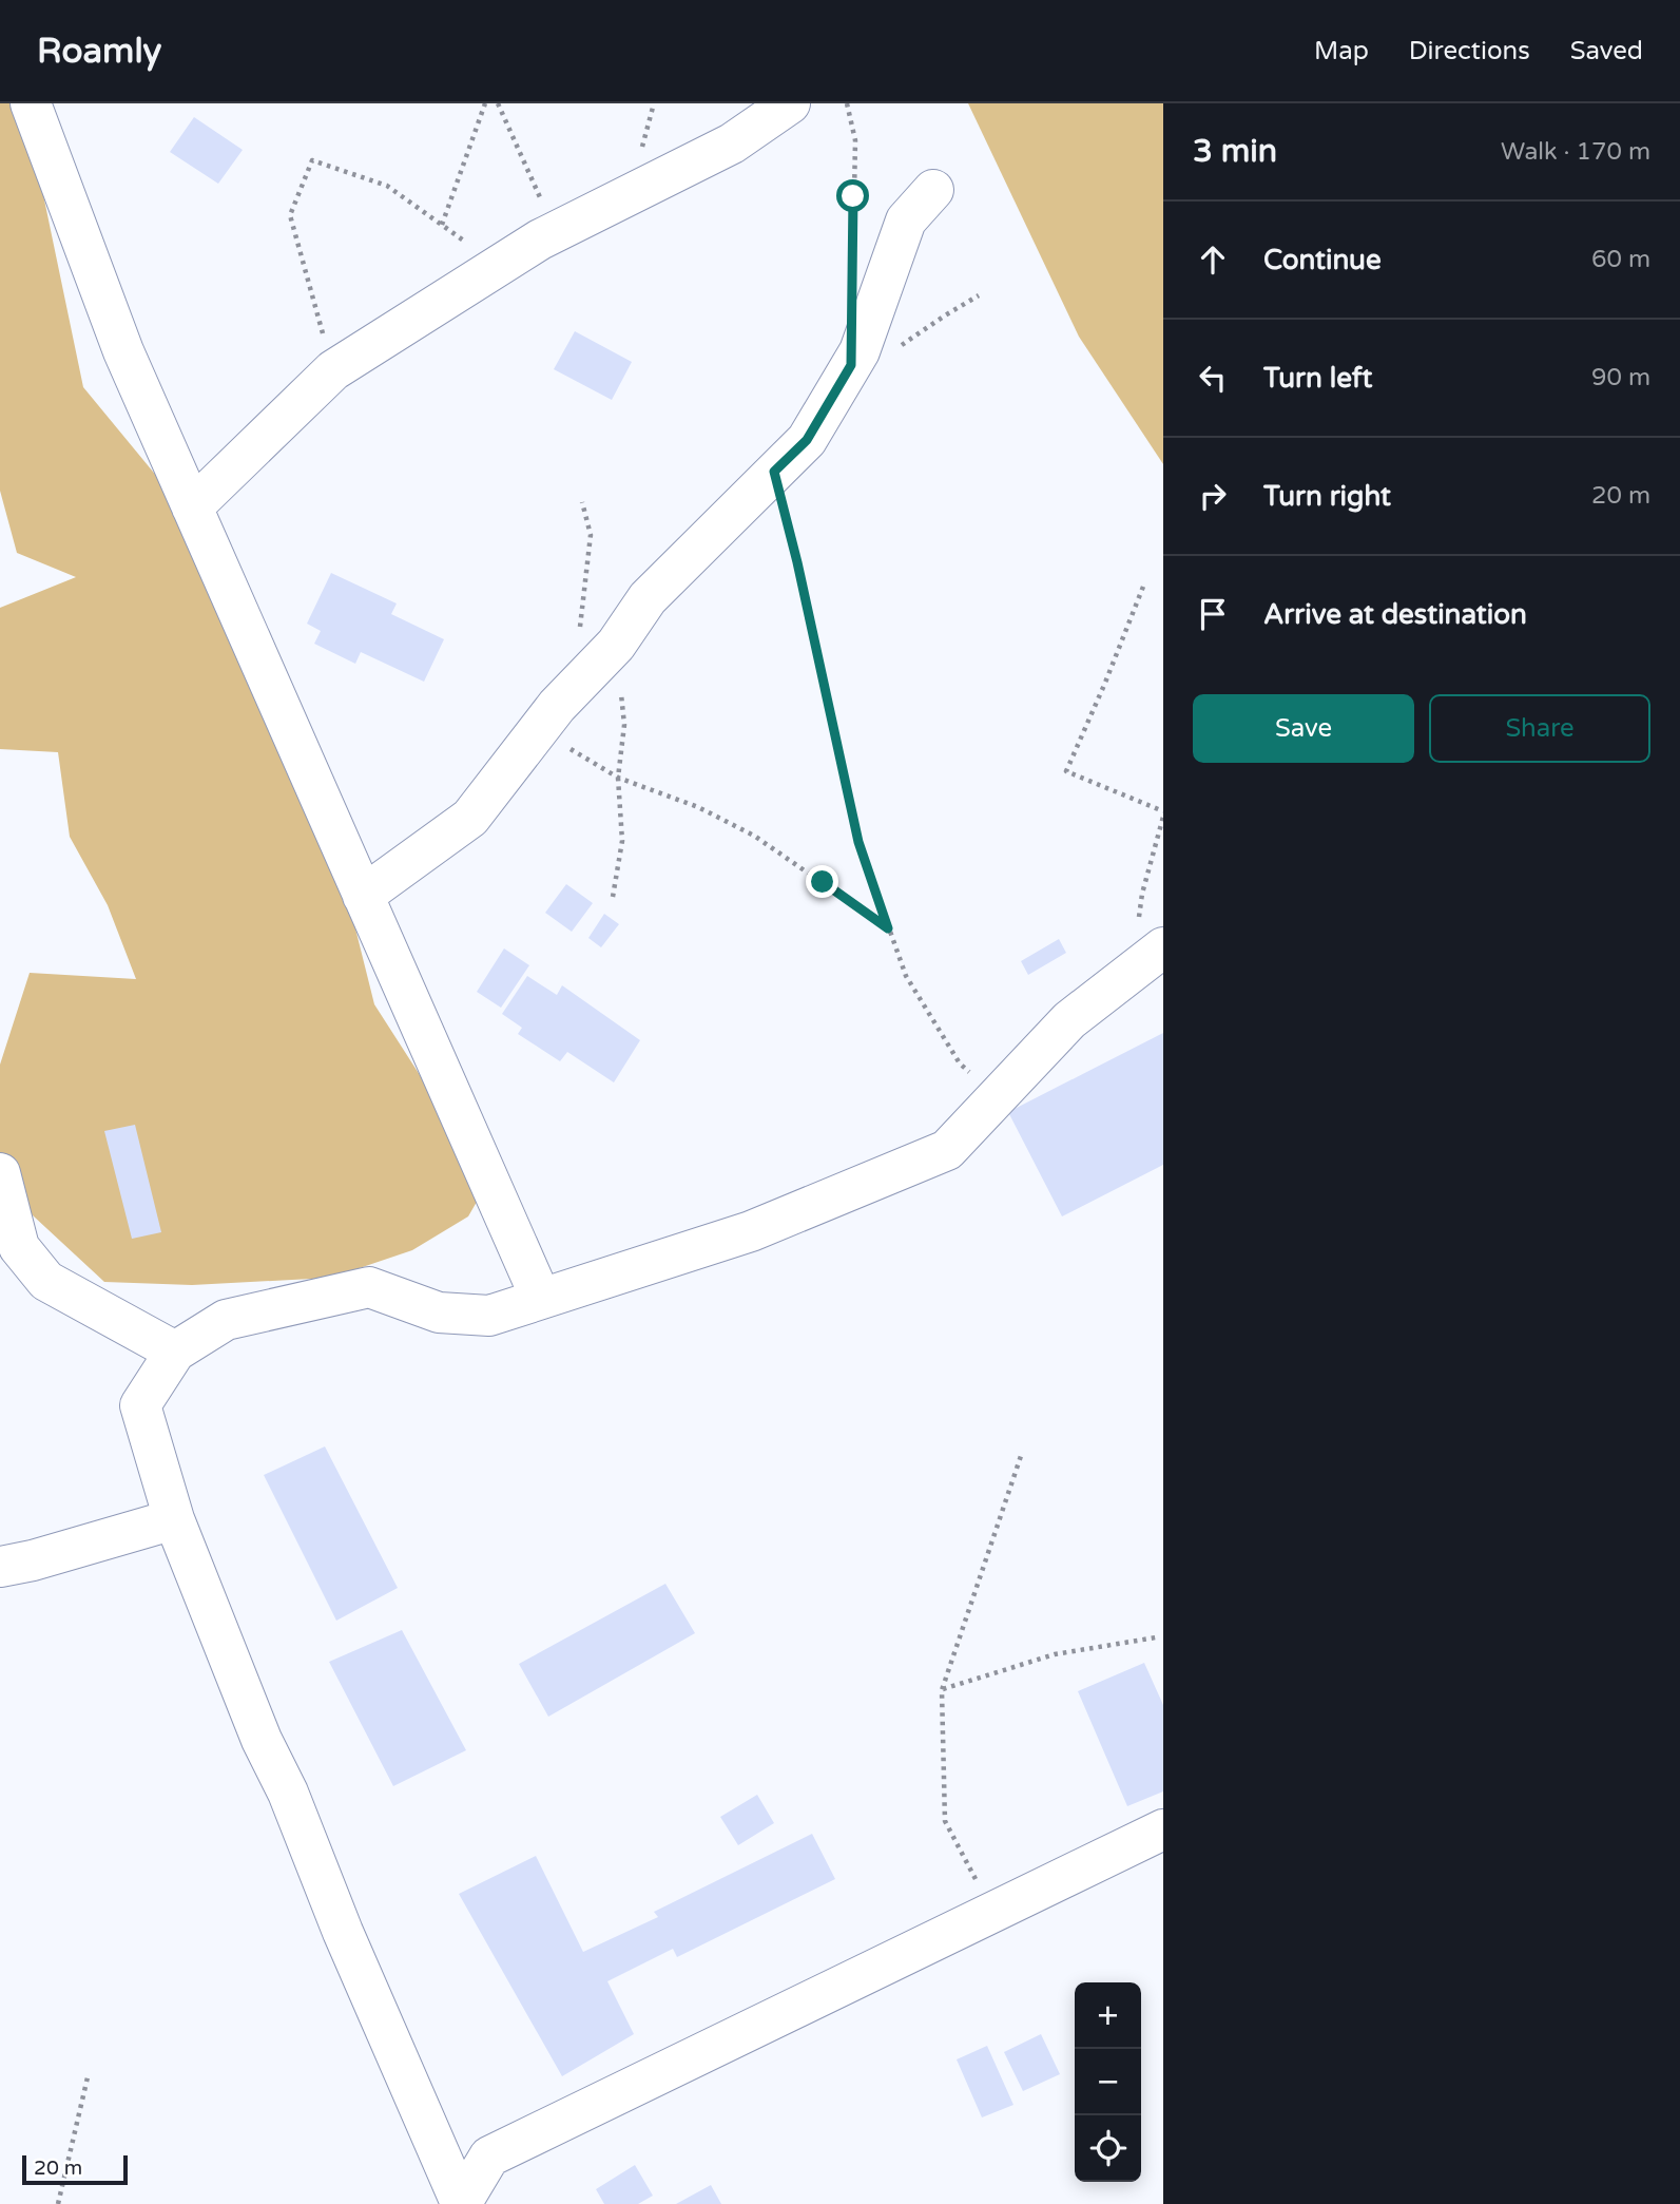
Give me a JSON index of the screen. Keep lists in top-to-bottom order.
{
  "scale_bar": "20 m",
  "page": {
    "header": "Roamly",
    "nav": ["Map", "Directions", "Saved"],
    "heading": ["3 min", "Walk · 170 m"],
    "list": [
      ["Continue", "60 m"],
      ["Turn left", "90 m"],
      ["Turn right", "20 m"],
      "Arrive at destination"
    ],
    "buttons": ["Save", "Share"],
    "map_buttons": ["+", "−"],
    "scale": "20 m"
  }
}
